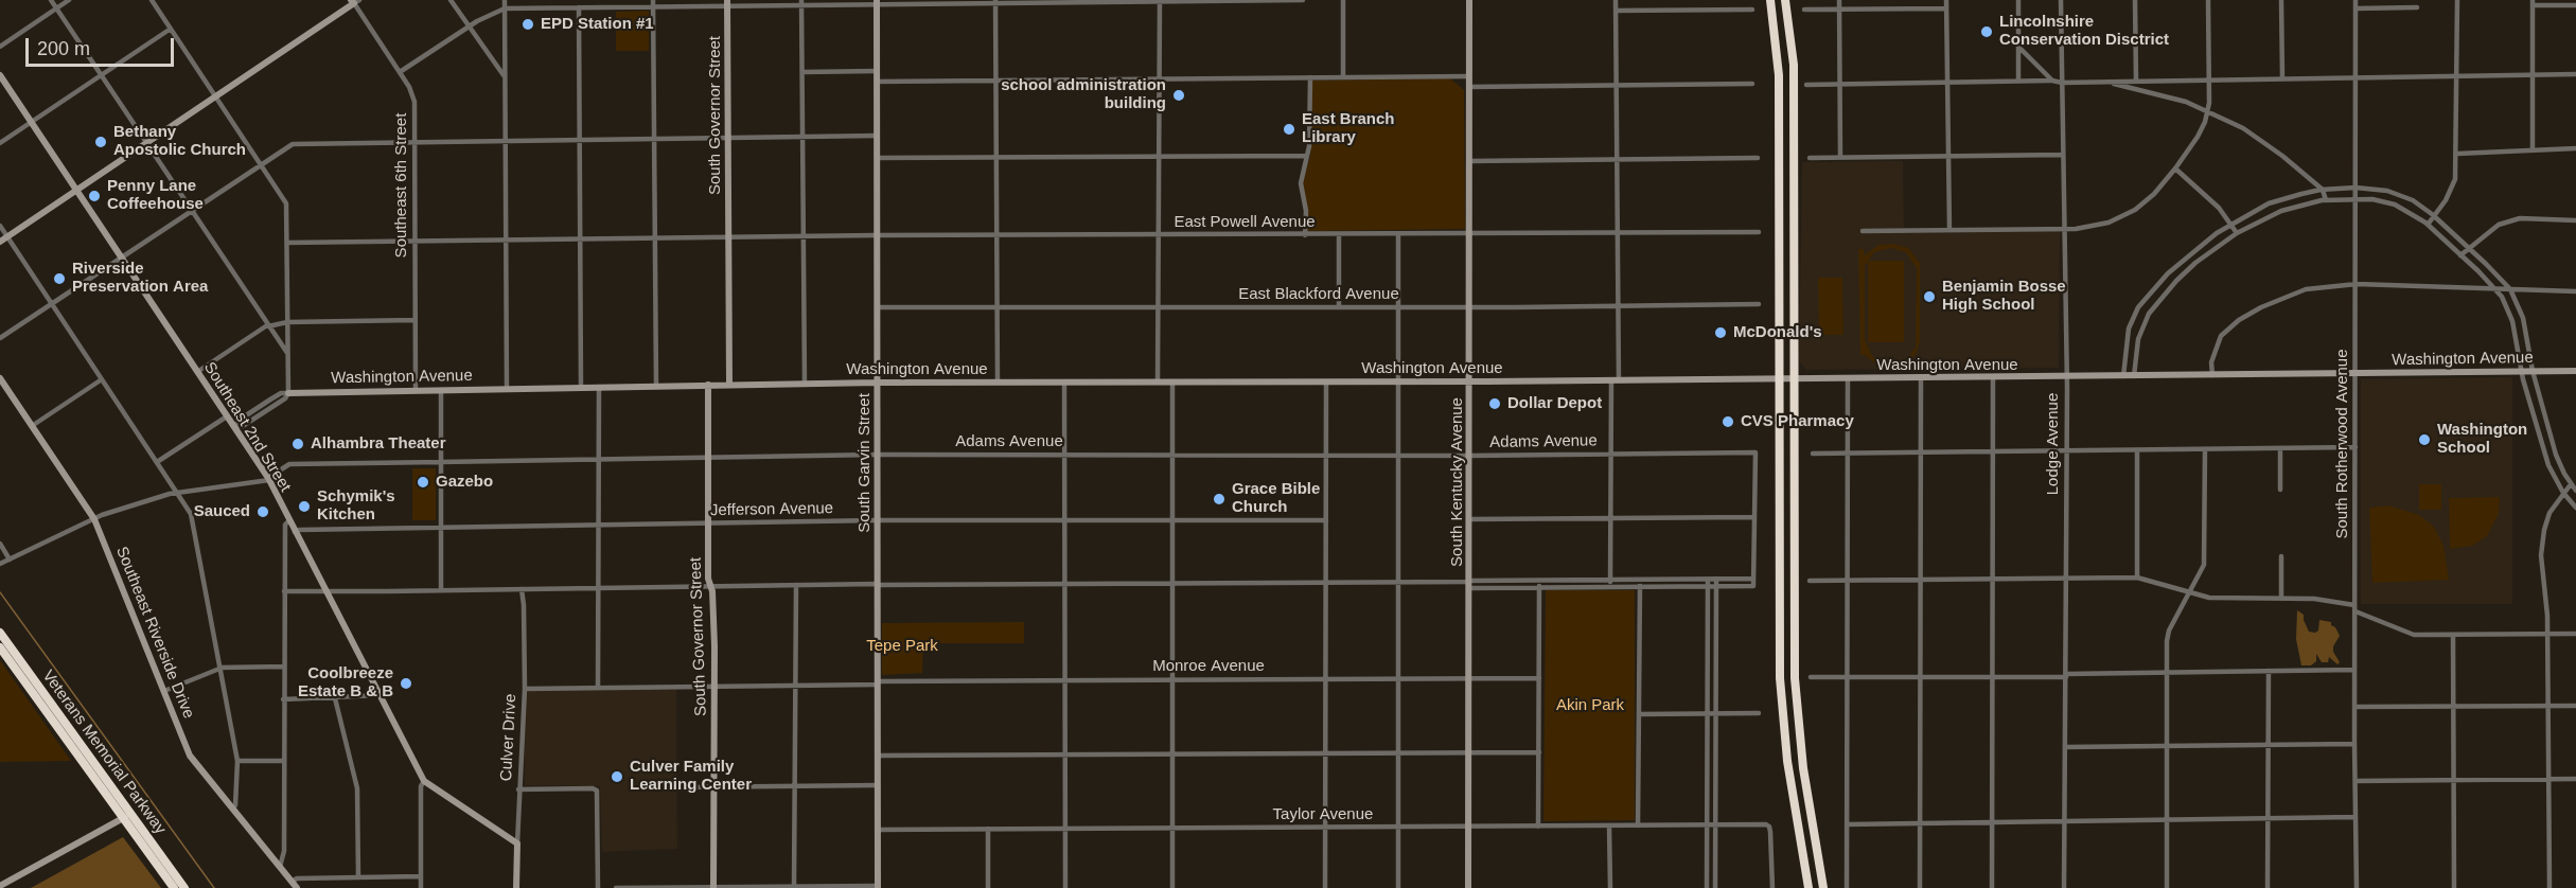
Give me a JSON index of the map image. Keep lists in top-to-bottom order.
{
  "streets": {
    "highway": ["Veterans Memorial Parkway"],
    "street": [
      "South Governor Street",
      "Southeast 6th Street",
      "East Powell Avenue",
      "East Blackford Avenue",
      "Washington Avenue",
      "Southeast 2nd Street",
      "Adams Avenue",
      "Lodge Avenue",
      "South Rotherwood Avenue",
      "South Garvin Street",
      "South Kentucky Avenue",
      "Jefferson Avenue",
      "Southeast Riverside Drive",
      "Monroe Avenue",
      "Culver Drive",
      "Taylor Avenue"
    ]
  },
  "crossings": [
    ["South Governor Street", "East Powell Avenue"],
    ["South Governor Street", "Washington Avenue"],
    ["South Governor Street", "Adams Avenue"],
    ["South Governor Street", "Jefferson Avenue"],
    ["South Governor Street", "Monroe Avenue"],
    ["Southeast 6th Street", "East Powell Avenue"],
    ["Southeast 6th Street", "Washington Avenue"],
    ["East Powell Avenue", "South Garvin Street"],
    ["East Powell Avenue", "South Kentucky Avenue"],
    ["East Blackford Avenue", "South Garvin Street"],
    ["East Blackford Avenue", "South Kentucky Avenue"],
    ["Washington Avenue", "Lodge Avenue"],
    ["Washington Avenue", "South Rotherwood Avenue"],
    ["Washington Avenue", "South Garvin Street"],
    ["Washington Avenue", "South Kentucky Avenue"],
    ["Southeast 2nd Street", "Adams Avenue"],
    ["Southeast 2nd Street", "Jefferson Avenue"],
    ["Southeast 2nd Street", "Culver Drive"],
    ["Adams Avenue", "South Garvin Street"],
    ["Adams Avenue", "South Kentucky Avenue"],
    ["Adams Avenue", "Southeast Riverside Drive"],
    ["South Garvin Street", "Jefferson Avenue"],
    ["South Garvin Street", "Monroe Avenue"],
    ["South Garvin Street", "Taylor Avenue"],
    ["South Kentucky Avenue", "Monroe Avenue"],
    ["South Kentucky Avenue", "Taylor Avenue"],
    ["Monroe Avenue", "Culver Drive"]
  ],
  "parks": ["Tepe Park", "Akin Park"],
  "places": [
    "EPD Station #1",
    "Lincolnshire Conservation Disctrict",
    "school administration building",
    "East Branch Library",
    "Bethany Apostolic Church",
    "Penny Lane Coffeehouse",
    "Riverside Preservation Area",
    "Benjamin Bosse High School",
    "McDonald's",
    "Dollar Depot",
    "CVS Pharmacy",
    "Washington School",
    "Alhambra Theater",
    "Gazebo",
    "Grace Bible Church",
    "Schymik's Kitchen",
    "Sauced",
    "Coolbreeze Estate B & B",
    "Culver Family Learning Center"
  ],
  "scale_bar": "200 m"
}
